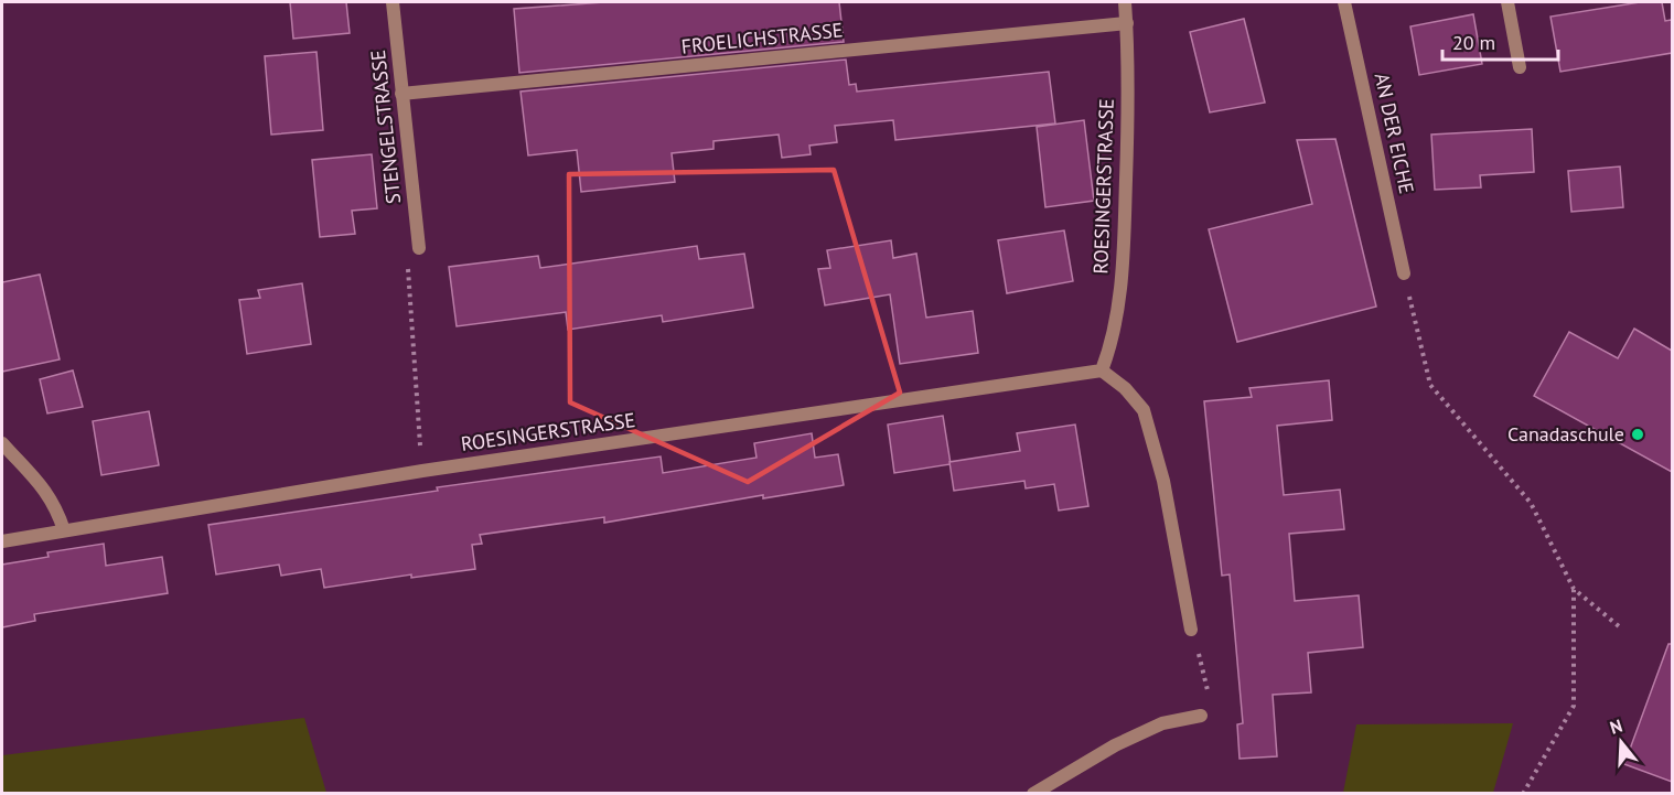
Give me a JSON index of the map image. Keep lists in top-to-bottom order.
{
  "streets": {
    "street": [
      "FROELICHSTRASSE",
      "STENGELSTRASSE",
      "AN DER EICHE",
      "ROESINGERSTRASSE"
    ]
  },
  "crossings": [
    ["FROELICHSTRASSE", "STENGELSTRASSE"],
    ["FROELICHSTRASSE", "ROESINGERSTRASSE"]
  ],
  "places": ["Canadaschule"],
  "scale_bar": "20 m",
  "north": "top"
}
